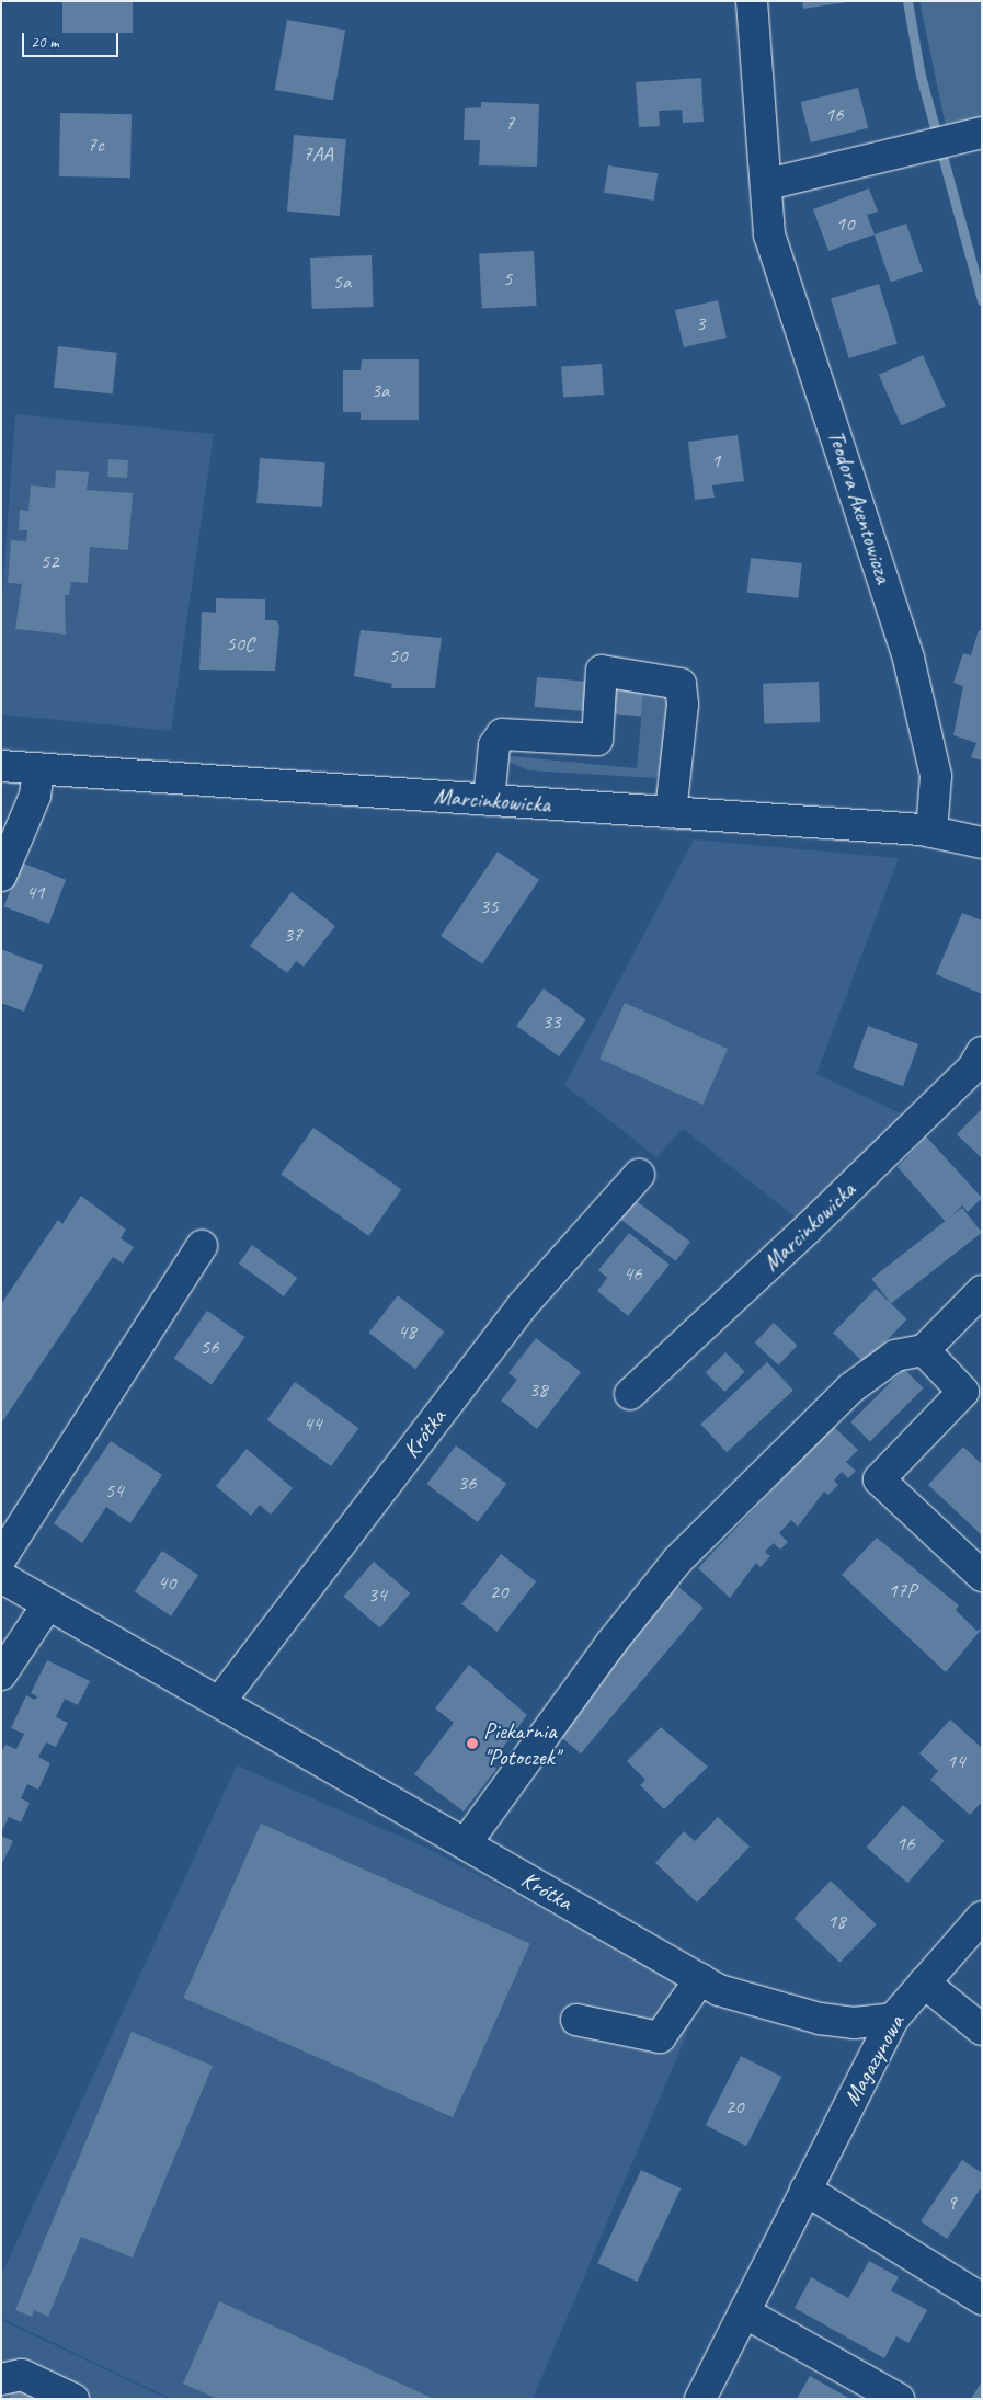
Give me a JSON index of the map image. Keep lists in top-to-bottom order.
{
  "streets": {
    "street": [
      "Teodora Axentowicza",
      "Marcinkowicka",
      "Krótka",
      "Magazynowa"
    ]
  },
  "crossings": [
    ["Teodora Axentowicza", "Marcinkowicka"],
    ["Krótka", "Magazynowa"]
  ],
  "places": ["Piekarnia \"Potoczek\""],
  "house_numbers": [
    "16",
    "7",
    "7c",
    "7AA",
    "10",
    "5",
    "5a",
    "3",
    "3a",
    "1",
    "52",
    "50C",
    "50",
    "41",
    "35",
    "37",
    "33",
    "46",
    "48",
    "56",
    "38",
    "44",
    "36",
    "54",
    "40",
    "17P",
    "20",
    "34",
    "14",
    "16",
    "18",
    "20",
    "9"
  ],
  "scale_bar": "20 m"
}
